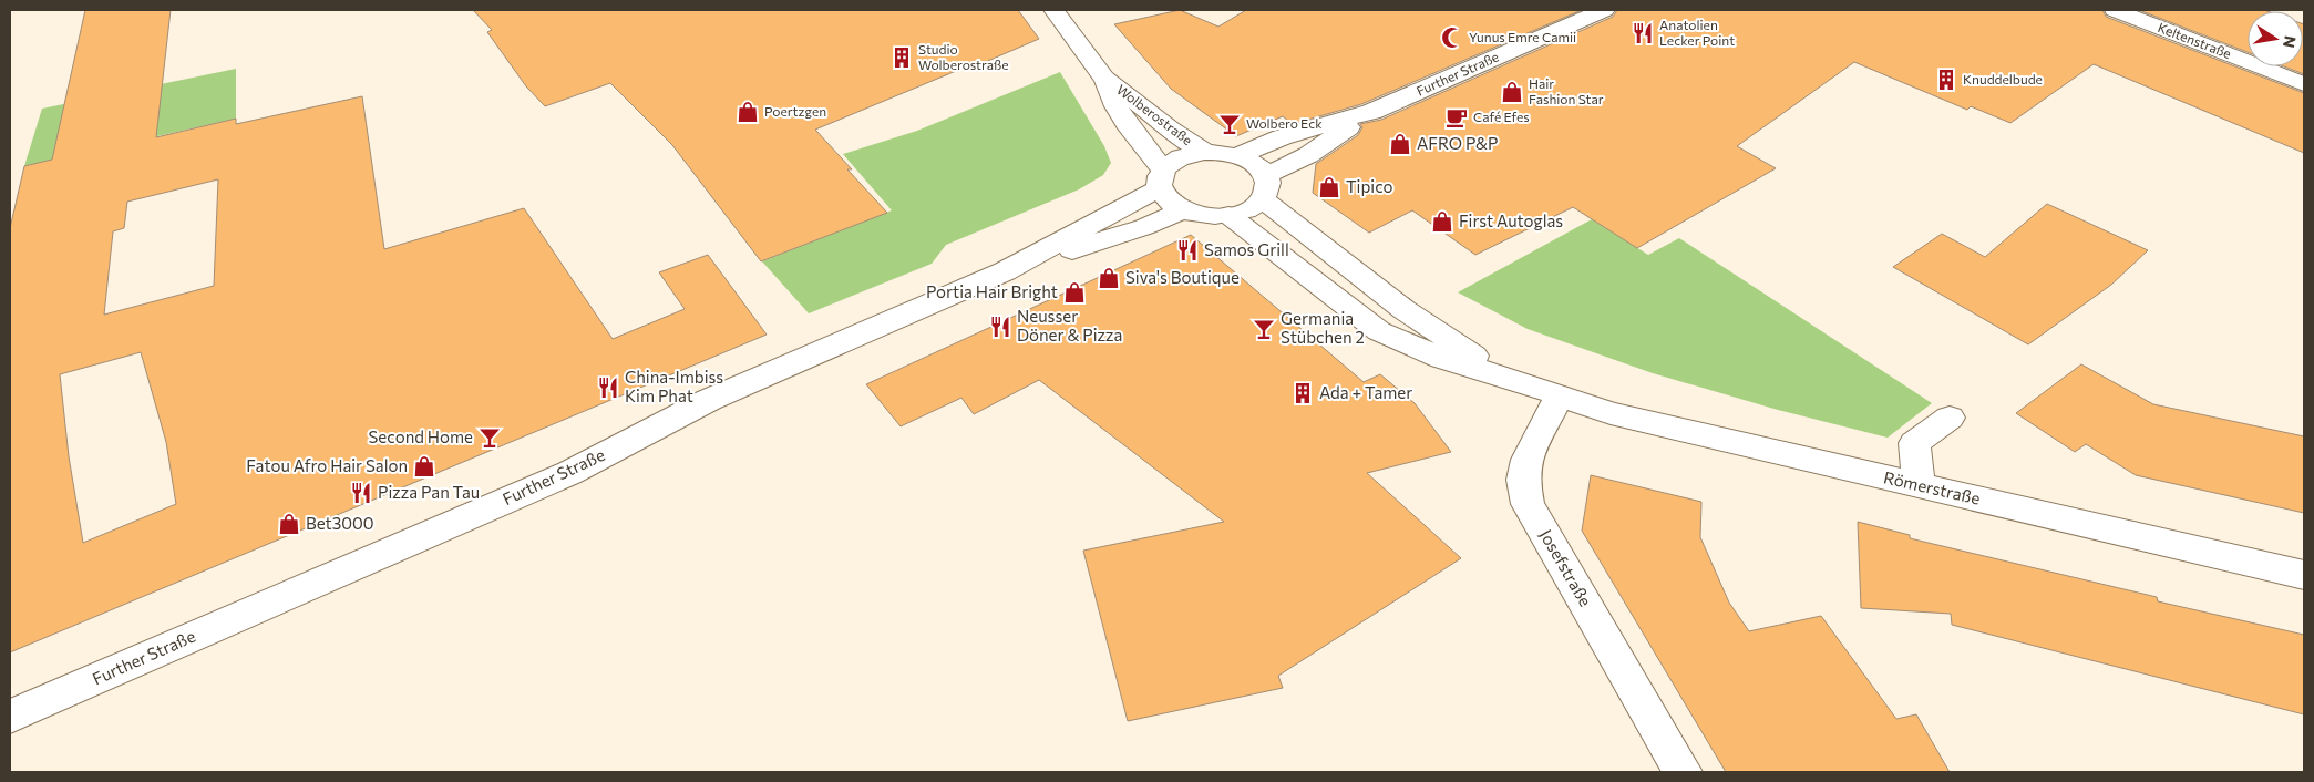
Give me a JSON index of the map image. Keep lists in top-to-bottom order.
{
  "streets": {
    "street": [
      "Keltenstraße",
      "Further Straße",
      "Wolberostraße",
      "Römerstraße",
      "Josefstraße"
    ]
  },
  "crossings": [
    ["Further Straße", "Wolberostraße"],
    ["Römerstraße", "Josefstraße"]
  ],
  "places": {
    "restaurant": [
      "Anatolien Lecker Point",
      "Samos Grill",
      "Neusser Döner & Pizza",
      "China-Imbiss Kim Phat",
      "Pizza Pan Tau"
    ],
    "mosque": ["Yunus Emre Camii"],
    "building": ["Studio Wolberostraße", "Knuddelbude", "Ada + Tamer"],
    "shop": [
      "Hair Fashion Star",
      "Poertzgen",
      "AFRO P&P",
      "Tipico",
      "First Autoglas",
      "Siva's Boutique",
      "Portia Hair Bright",
      "Fatou Afro Hair Salon",
      "Bet3000"
    ],
    "cafe": ["Café Efes"],
    "bar": ["Wolbero Eck", "Germania Stübchen 2", "Second Home"]
  },
  "north": "right"
}
